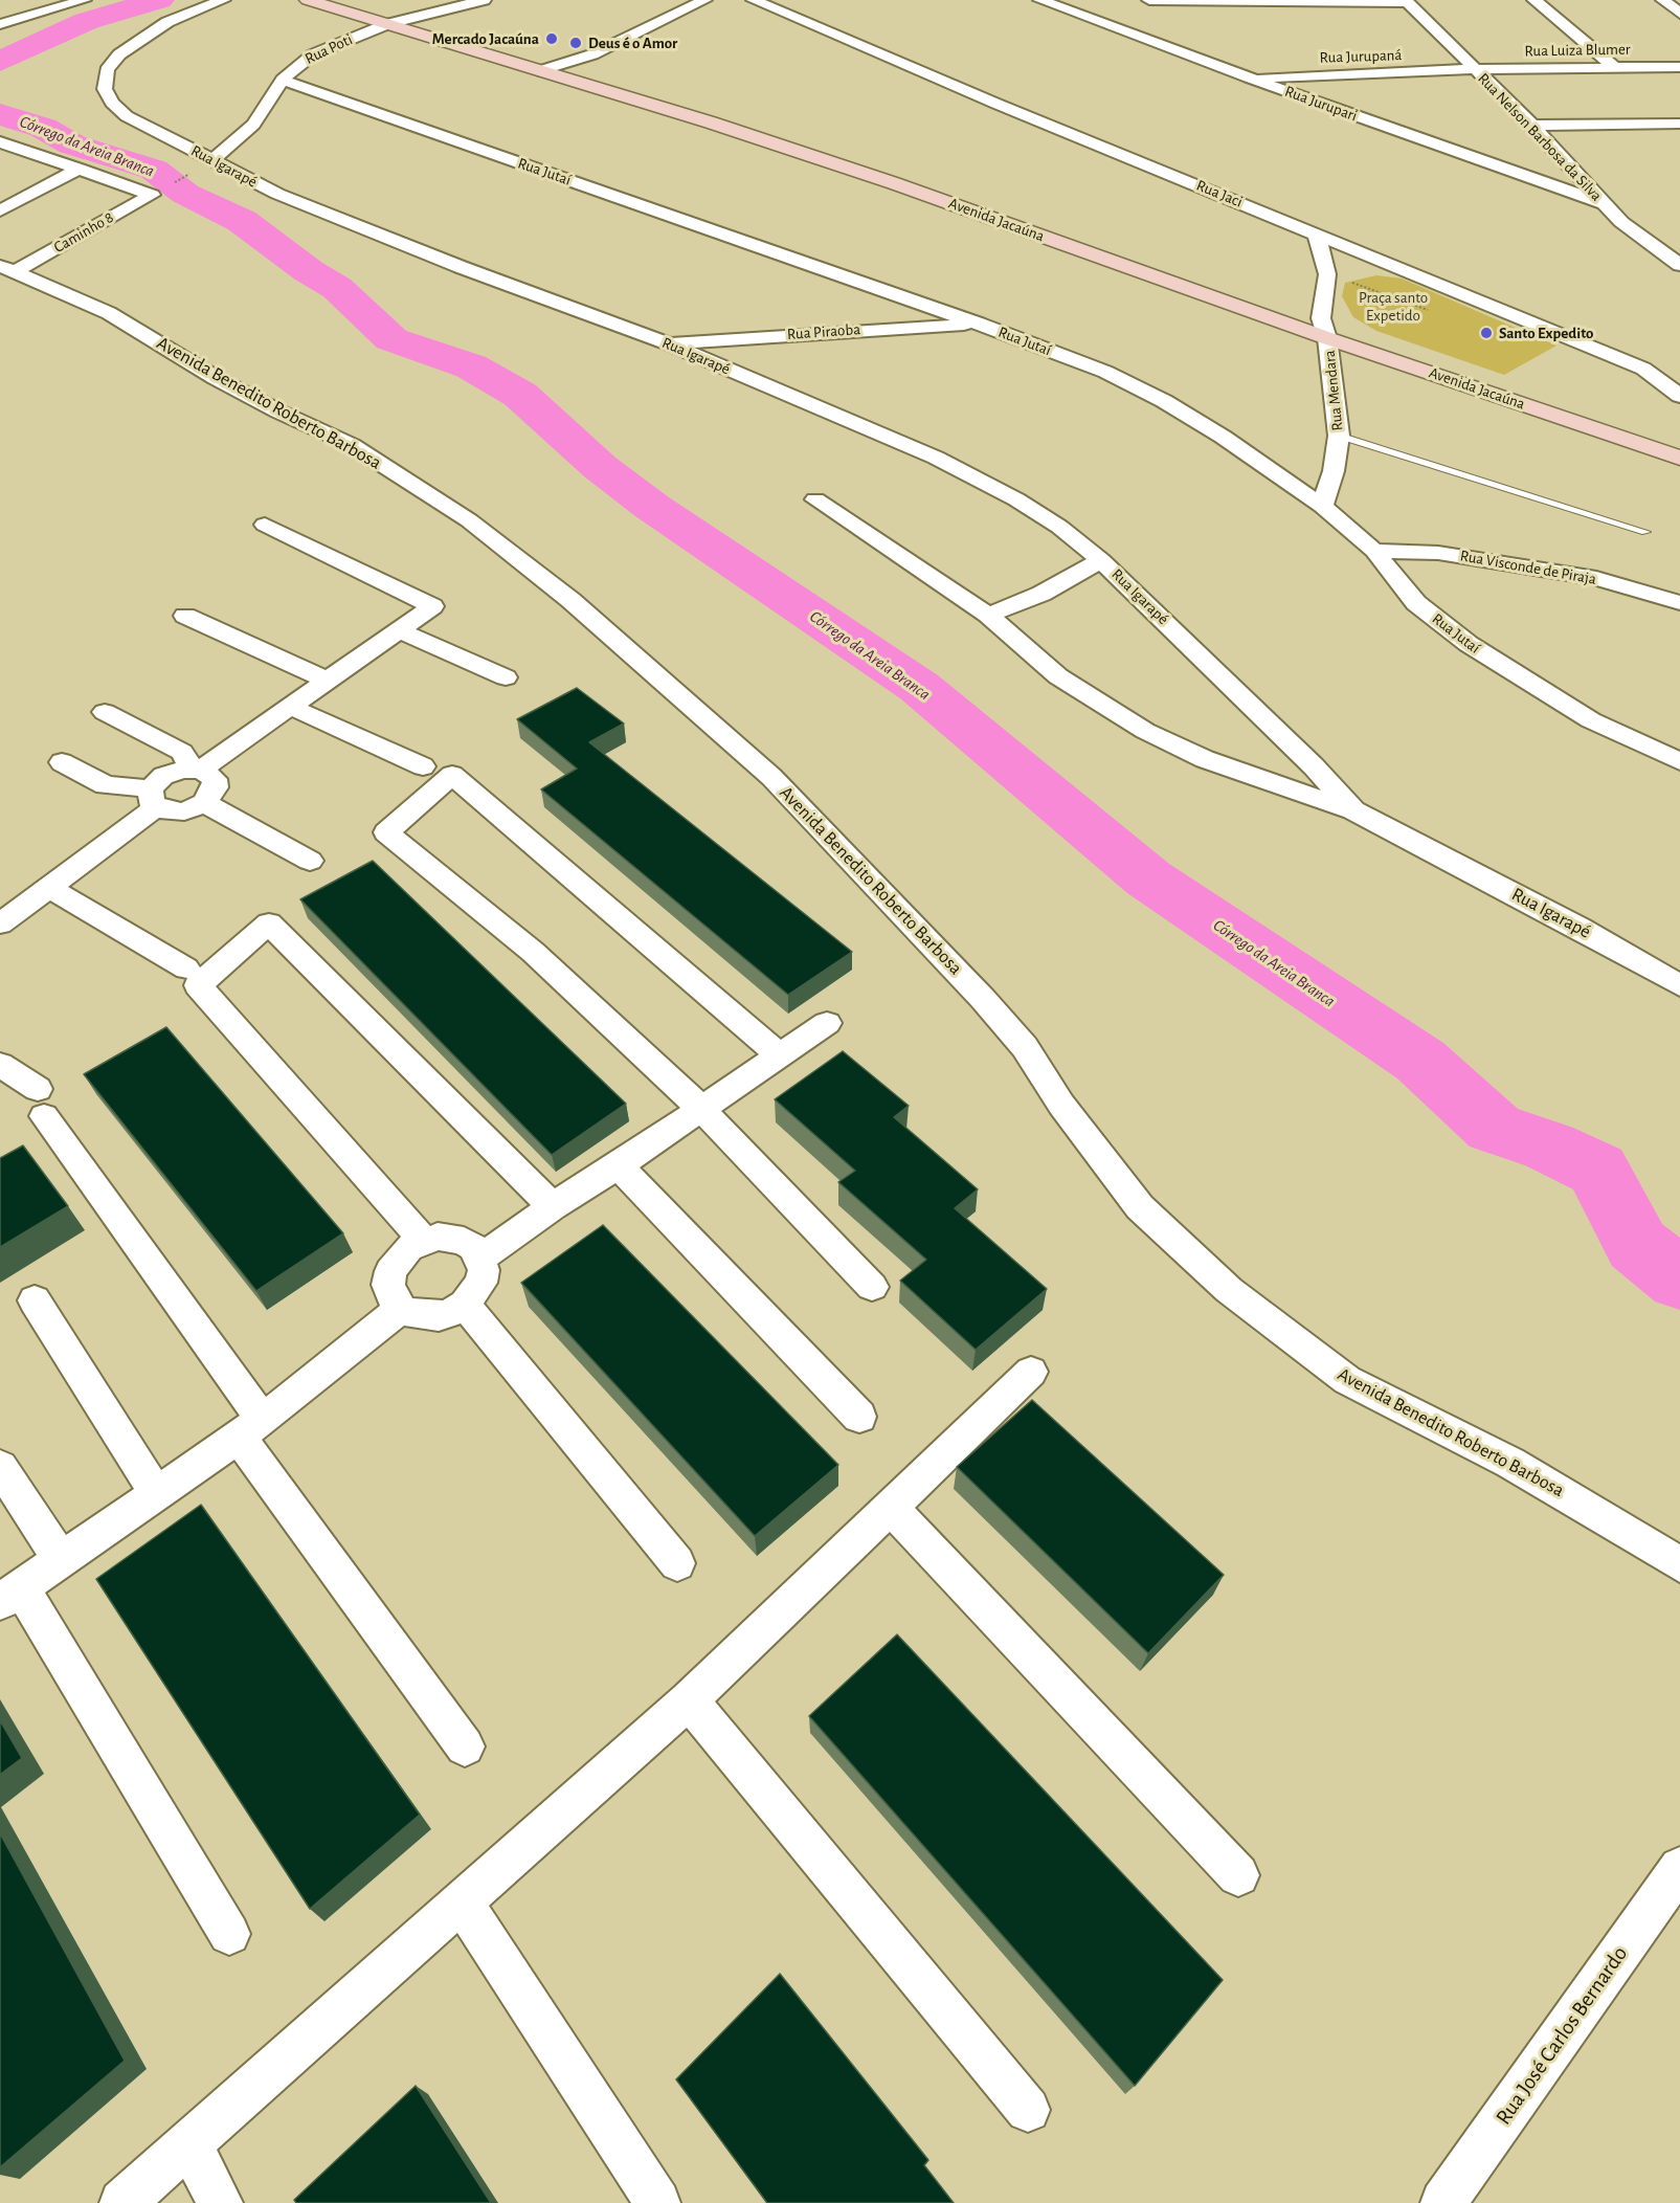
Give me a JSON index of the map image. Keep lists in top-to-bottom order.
{
  "streets": {
    "street": [
      "Rua Poti",
      "Rua Luiza Blumer",
      "Rua Jurupaná",
      "Rua Jurupari",
      "Rua Nelson Barbosa da Silva",
      "Rua Igarapé",
      "Rua Jutaí",
      "Rua Jaci",
      "Avenida Jacaúna",
      "Caminho 8",
      "Rua Piraoba",
      "Rua Mendara",
      "Avenida Benedito Roberto Barbosa",
      "Rua Visconde de Piraja",
      "Rua José Carlos Bernardo"
    ]
  },
  "crossings": [
    ["Rua Poti", "Rua Igarapé"],
    ["Rua Poti", "Rua Jutaí"],
    ["Rua Poti", "Avenida Jacaúna"],
    ["Rua Luiza Blumer", "Rua Jurupaná"],
    ["Rua Luiza Blumer", "Rua Nelson Barbosa da Silva"],
    ["Rua Jurupaná", "Rua Jurupari"],
    ["Rua Jurupaná", "Rua Nelson Barbosa da Silva"],
    ["Rua Jurupari", "Rua Nelson Barbosa da Silva"],
    ["Rua Igarapé", "Rua Piraoba"],
    ["Rua Jutaí", "Rua Piraoba"],
    ["Rua Jutaí", "Rua Mendara"],
    ["Rua Jutaí", "Rua Visconde de Piraja"],
    ["Rua Jaci", "Rua Mendara"],
    ["Avenida Jacaúna", "Rua Mendara"],
    ["Caminho 8", "Avenida Benedito Roberto Barbosa"]
  ],
  "water": ["Córrego da Areia Branca"],
  "parks": ["Praça santo Expetido"],
  "places": ["Mercado Jacaúna", "Deus é o Amor", "Santo Expedito"]
}
